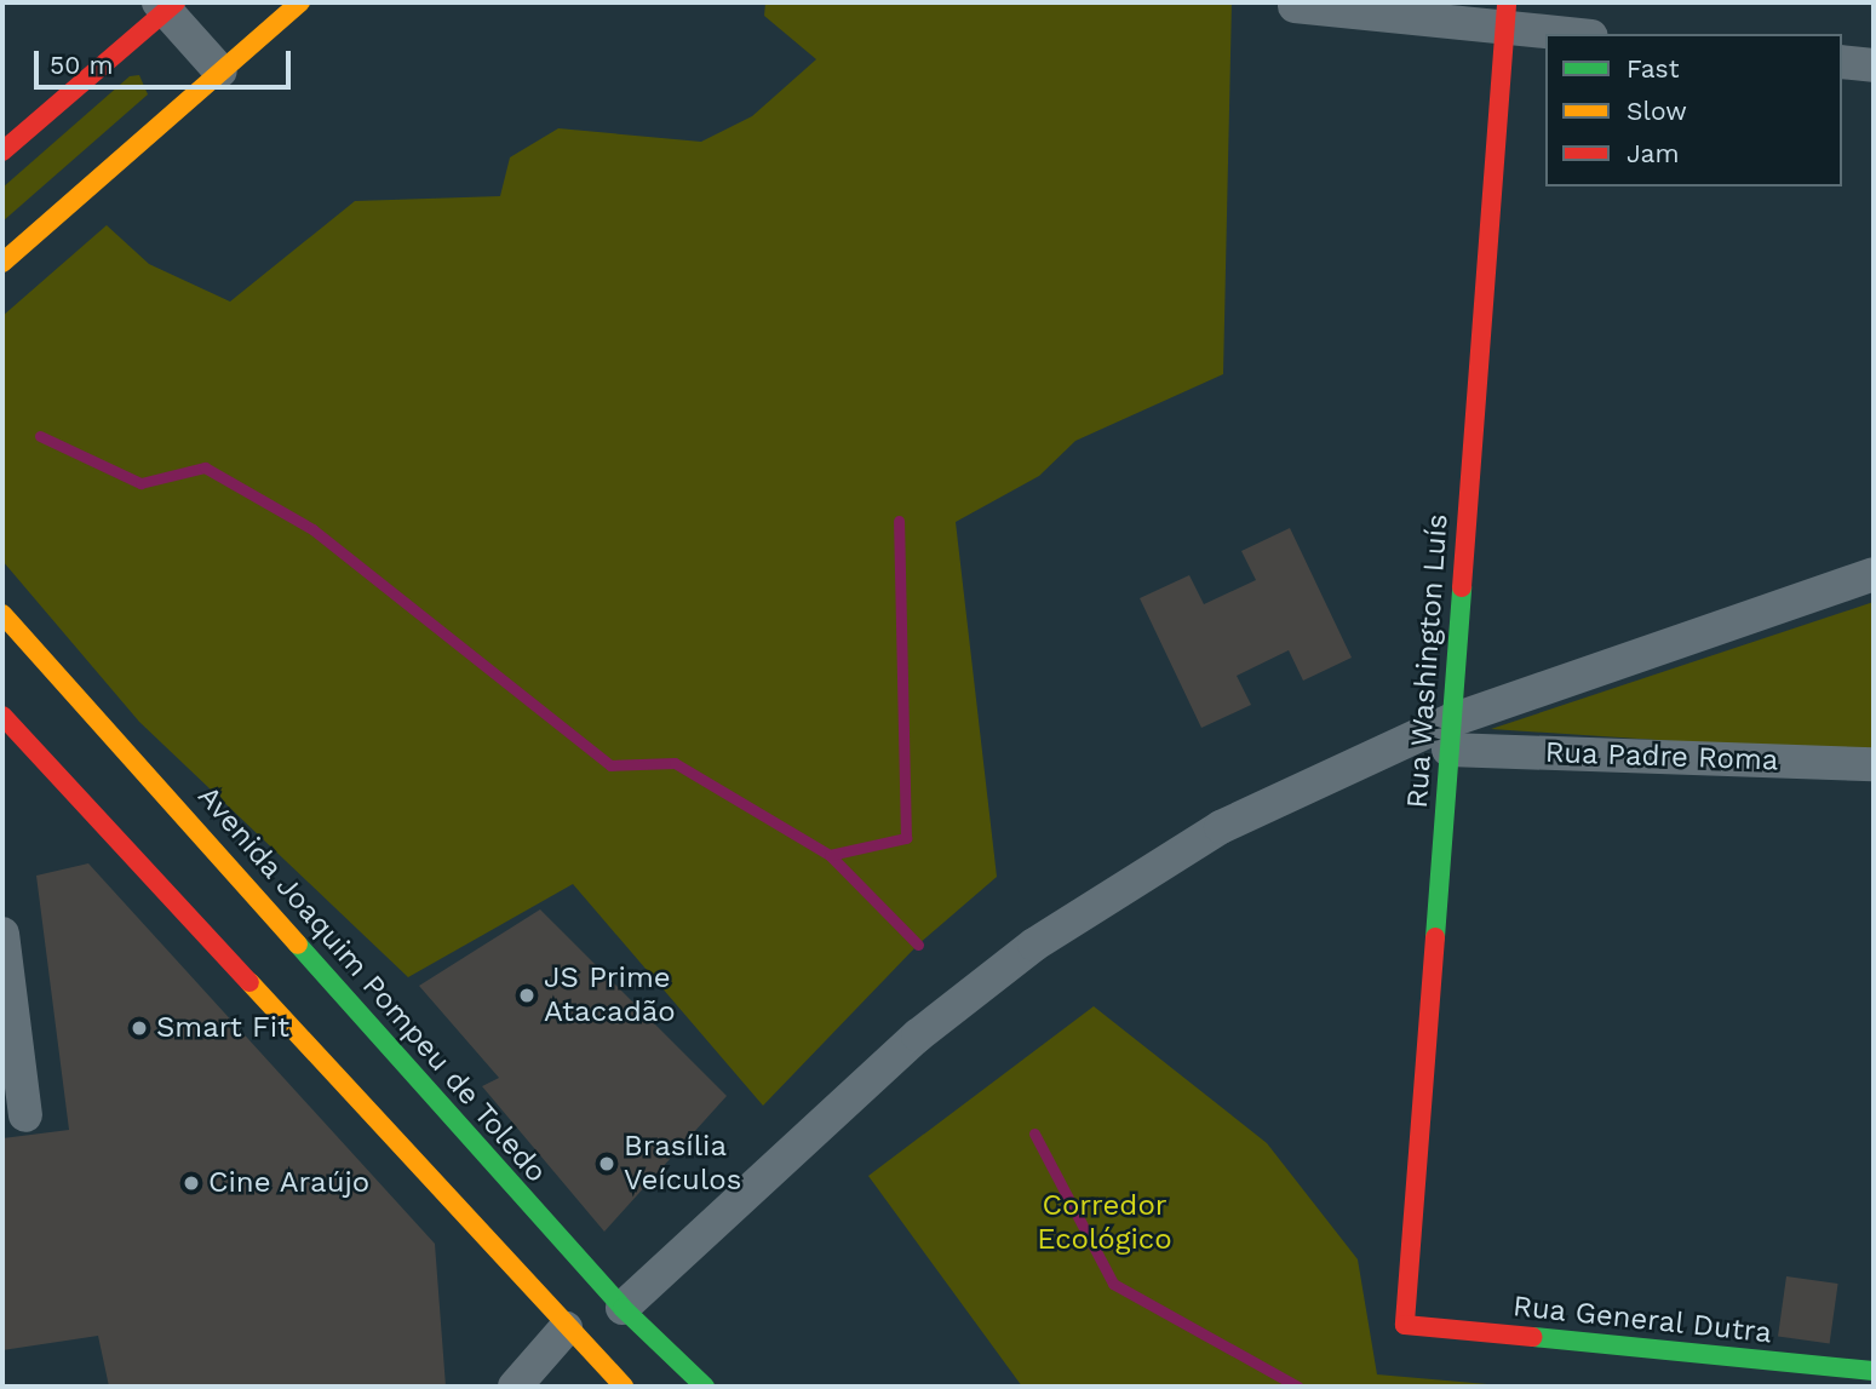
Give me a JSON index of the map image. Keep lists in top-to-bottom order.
{
  "streets": {
    "street": [
      "Rua Washington Luís",
      "Rua Padre Roma",
      "Avenida Joaquim Pompeu de Toledo",
      "Rua General Dutra"
    ]
  },
  "crossings": [
    ["Rua Washington Luís", "Rua Padre Roma"],
    ["Rua Washington Luís", "Rua General Dutra"]
  ],
  "parks": ["Corredor Ecológico"],
  "places": [
    "JS Prime Atacadão",
    "Smart Fit",
    "Brasília Veículos",
    "Cine Araújo"
  ],
  "legend": ["Fast", "Slow", "Jam"],
  "scale_bar": "50 m"
}
